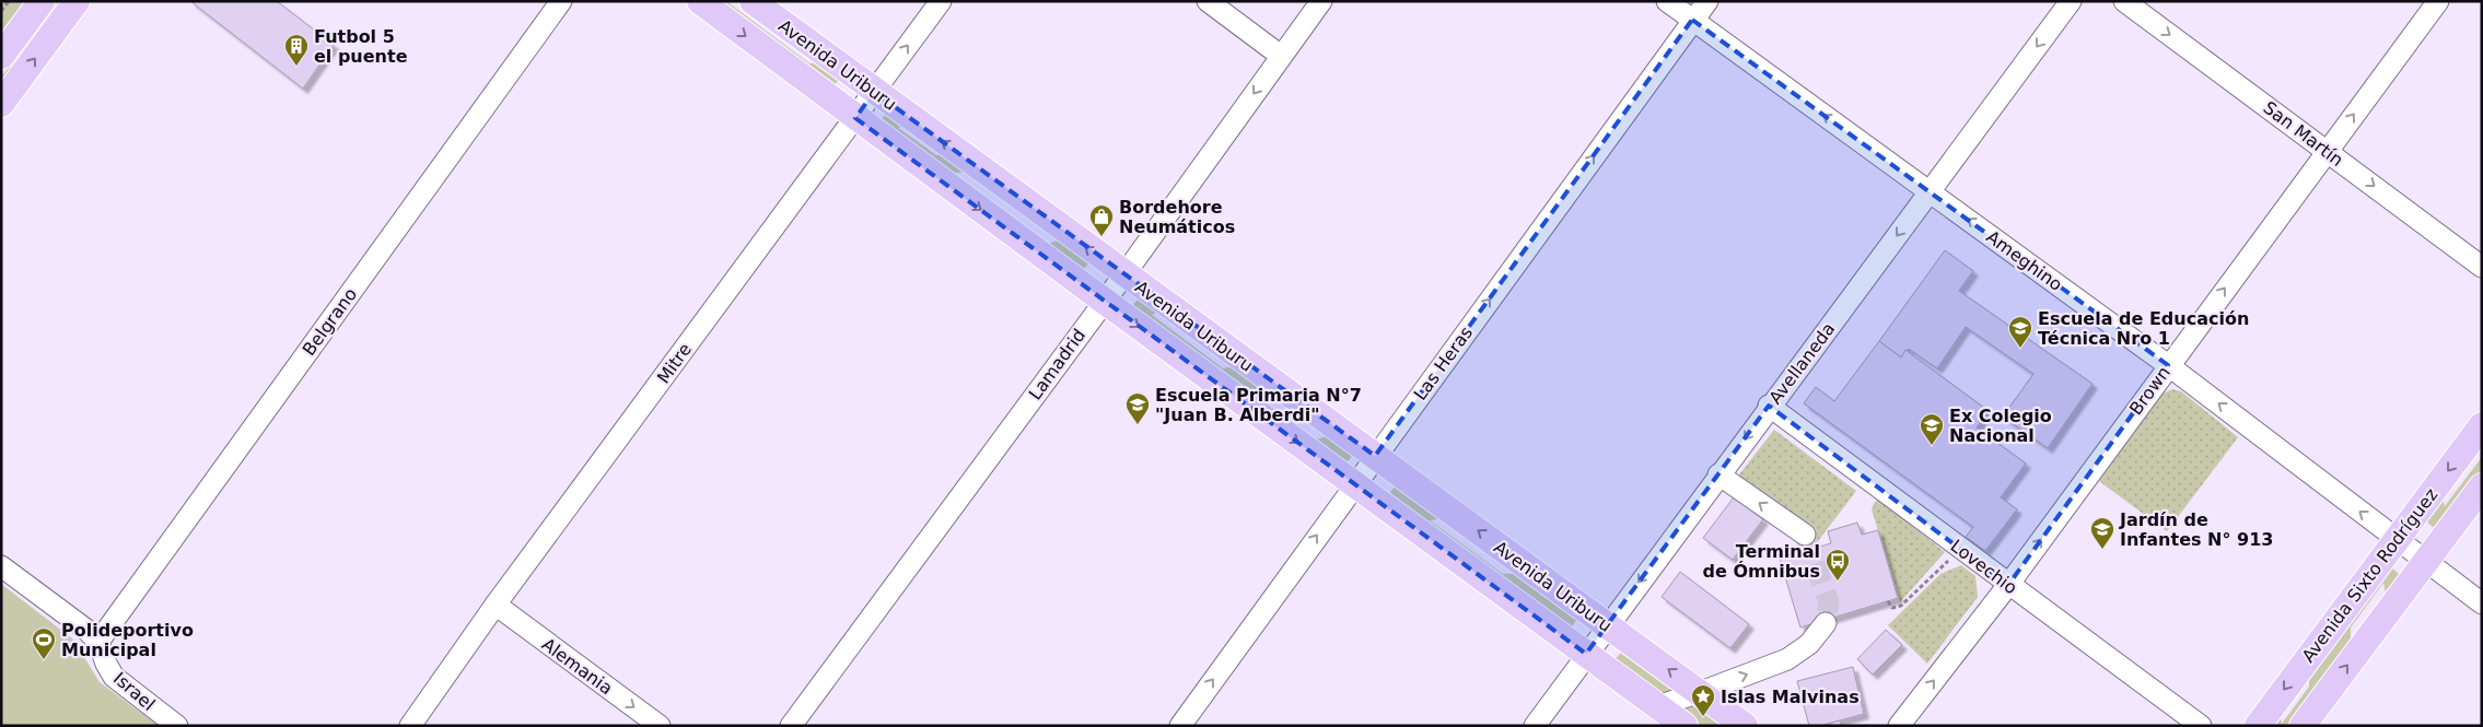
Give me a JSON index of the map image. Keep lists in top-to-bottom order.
{
  "streets": {
    "main road": ["Avenida Uriburu", "Avenida Sixto Rodríguez"],
    "street": [
      "San Martín",
      "Ameghino",
      "Belgrano",
      "Mitre",
      "Las Heras",
      "Avellaneda",
      "Lamadrid",
      "Brown",
      "Lovechio",
      "Alemania",
      "Israel"
    ]
  },
  "crossings": [
    ["Avenida Uriburu", "Mitre"],
    ["Avenida Uriburu", "Las Heras"],
    ["Avenida Uriburu", "Avellaneda"],
    ["Avenida Uriburu", "Lamadrid"],
    ["San Martín", "Brown"],
    ["Ameghino", "Las Heras"],
    ["Ameghino", "Avellaneda"],
    ["Ameghino", "Brown"],
    ["Ameghino", "Avenida Sixto Rodríguez"],
    ["Belgrano", "Israel"],
    ["Mitre", "Alemania"],
    ["Avellaneda", "Lovechio"],
    ["Brown", "Lovechio"]
  ],
  "one_way": [
    "San Martín",
    "Ameghino",
    "Las Heras",
    "Avellaneda",
    "Brown",
    "Alemania"
  ],
  "places": {
    "building": ["Futbol 5 el puente"],
    "shop": ["Bordehore Neumáticos"],
    "school or university": [
      "Escuela de Educación Técnica Nro 1",
      "Escuela Primaria N°7 \"Juan B. Alberdi\"",
      "Ex Colegio Nacional",
      "Jardín de Infantes N° 913"
    ],
    "bus stop": ["Terminal de Ómnibus"],
    "sports": ["Polideportivo Municipal"],
    "place": ["Islas Malvinas"]
  }
}
